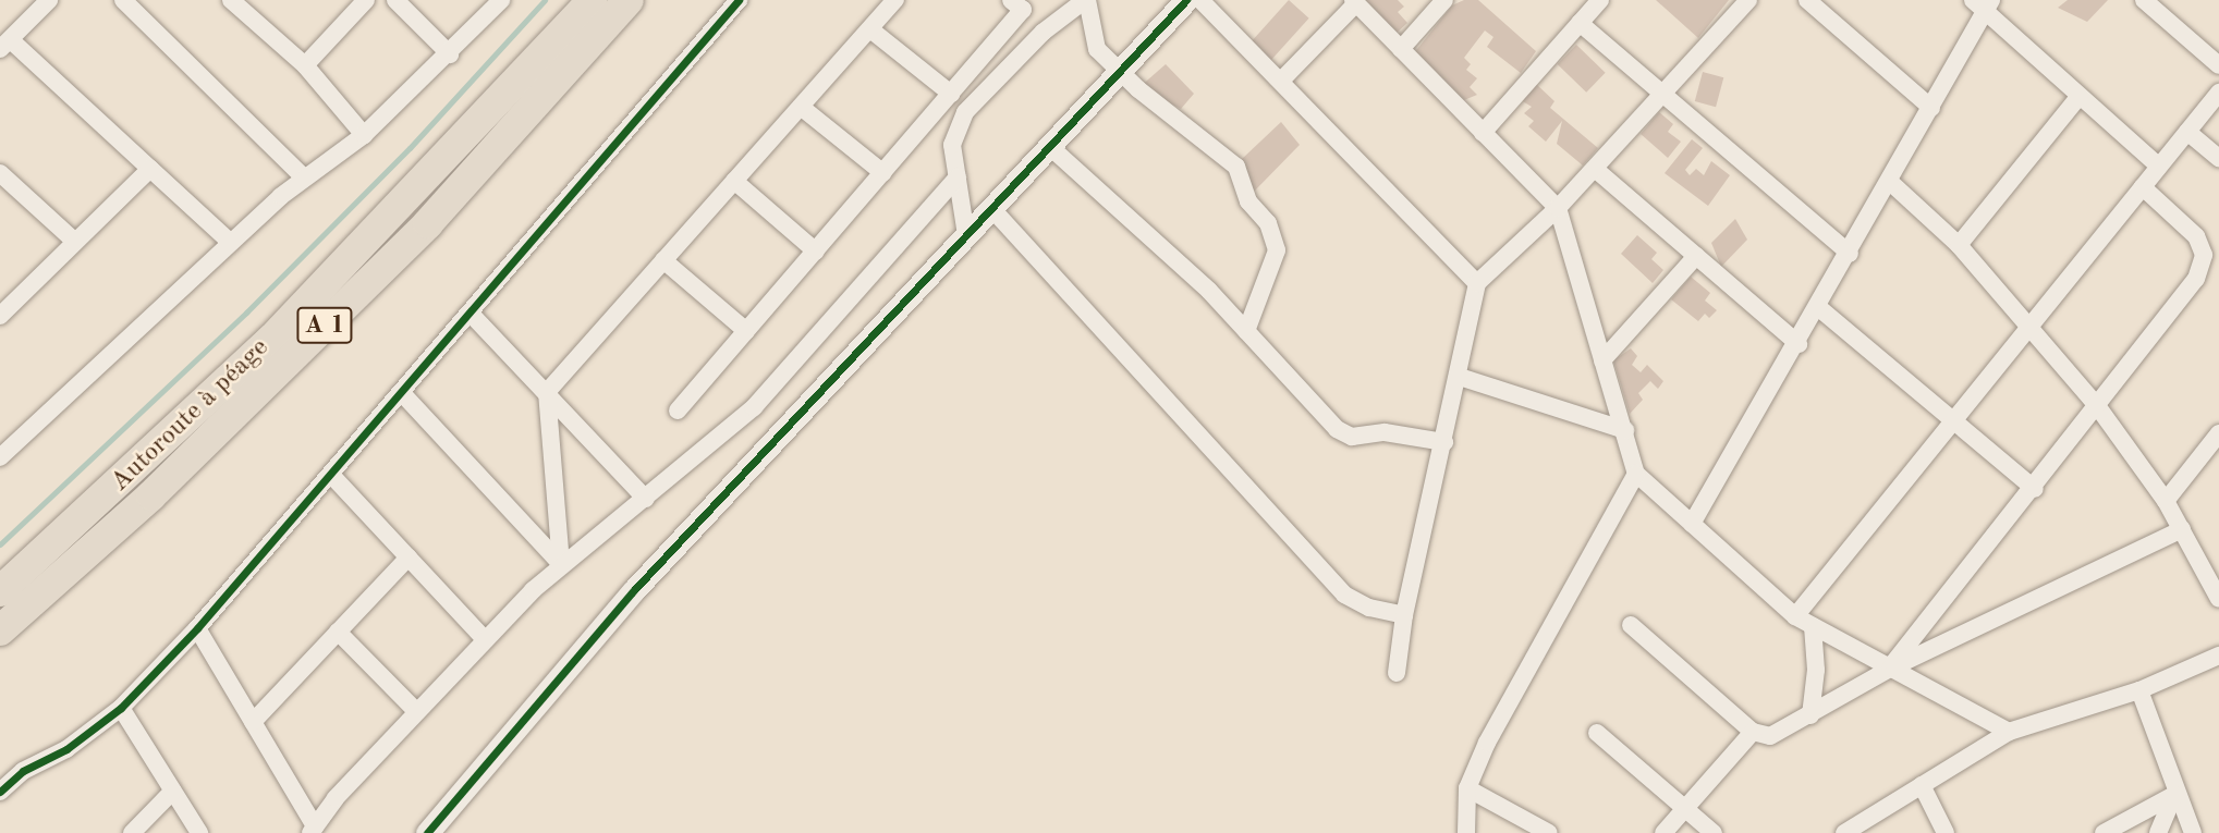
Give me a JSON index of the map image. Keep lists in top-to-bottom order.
{
  "streets": {
    "highway": ["A 1", "Autoroute à péage"]
  }
}
